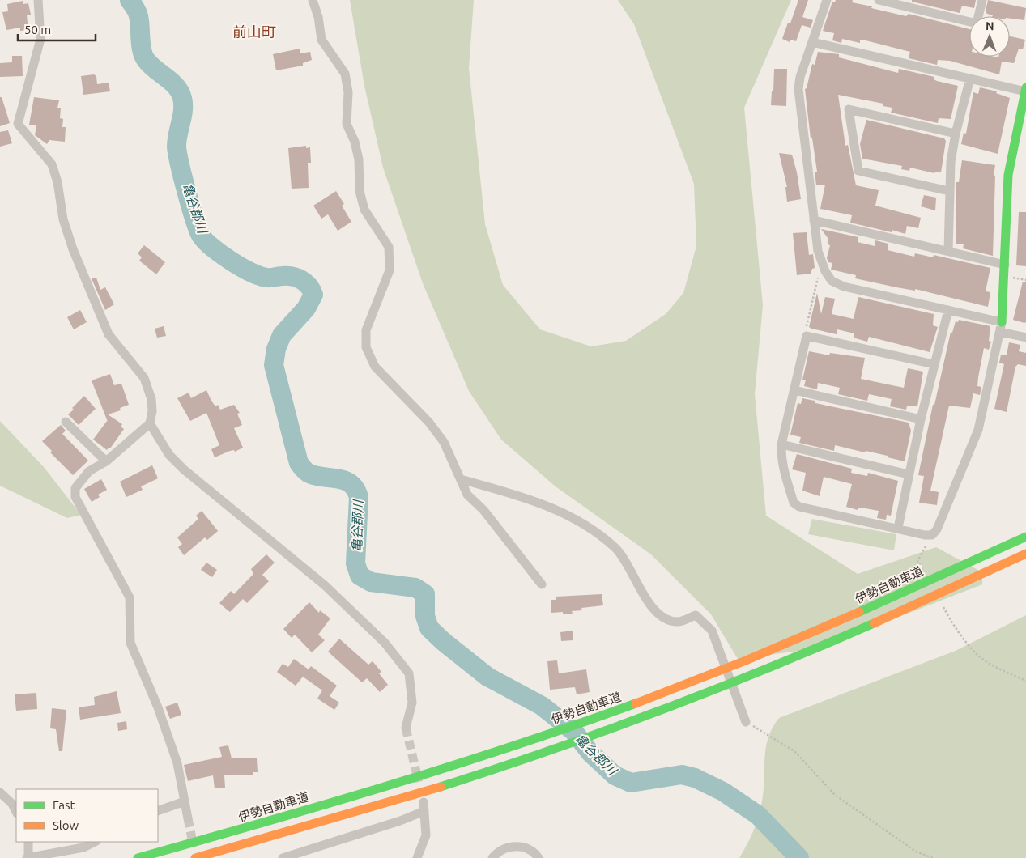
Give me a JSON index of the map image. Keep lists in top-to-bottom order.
{
  "streets": {
    "main road": ["伊勢自動車道"]
  },
  "districts": ["前山町"],
  "water": ["亀谷郡川"],
  "legend": ["Fast", "Slow"],
  "scale_bar": "50 m",
  "north": "top"
}
